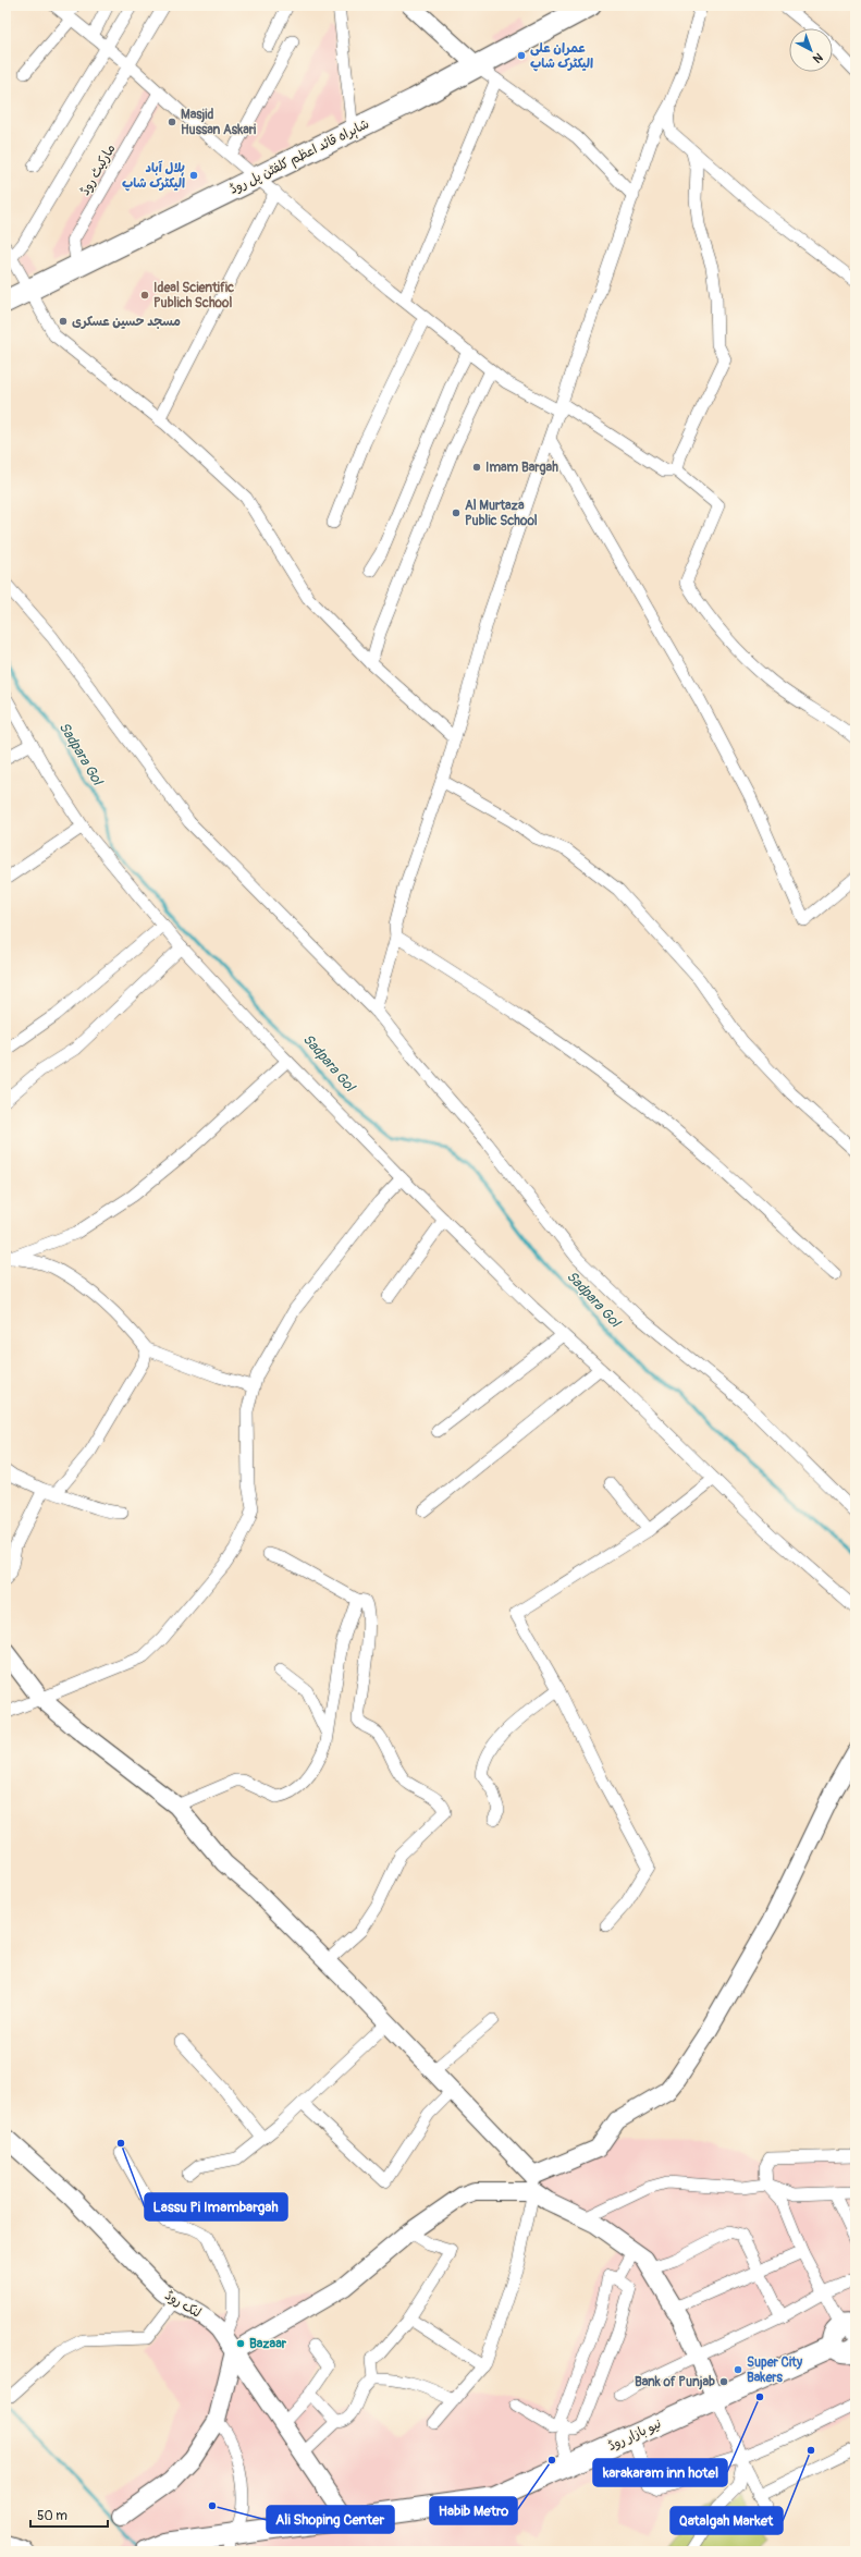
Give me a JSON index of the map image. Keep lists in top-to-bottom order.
{
  "streets": {
    "highway": ["شاہراہ قائد اعظم کلفٹن پل روڈ", "نیو بازار روڈ"],
    "main road": ["لنک روڈ"],
    "street": ["مارکیٹ روڈ"]
  },
  "crossings": [
    ["شاہراہ قائد اعظم کلفٹن پل روڈ", "مارکیٹ روڈ"],
    ["لنک روڈ", "نیو بازار روڈ"]
  ],
  "water": ["Sadpara Gol"],
  "places": [
    "عمران علی الیکٹرک شاپ",
    "Masjid Hussan Askari",
    "ہلال آباد الیکٹرک شاپ",
    "Ideal Scientific Publich School",
    "مسجد حسین عسکری",
    "Imam Bargah",
    "Al Murtaza Public School",
    "Lassu Pi Imambargah",
    "Bazaar",
    "Super City Bakers",
    "Bank of Punjab",
    "karakaram inn hotel",
    "Qatalgah Market",
    "Habib Metro",
    "Ali Shoping Center"
  ],
  "scale_bar": "50 m",
  "north": "bottom right"
}
